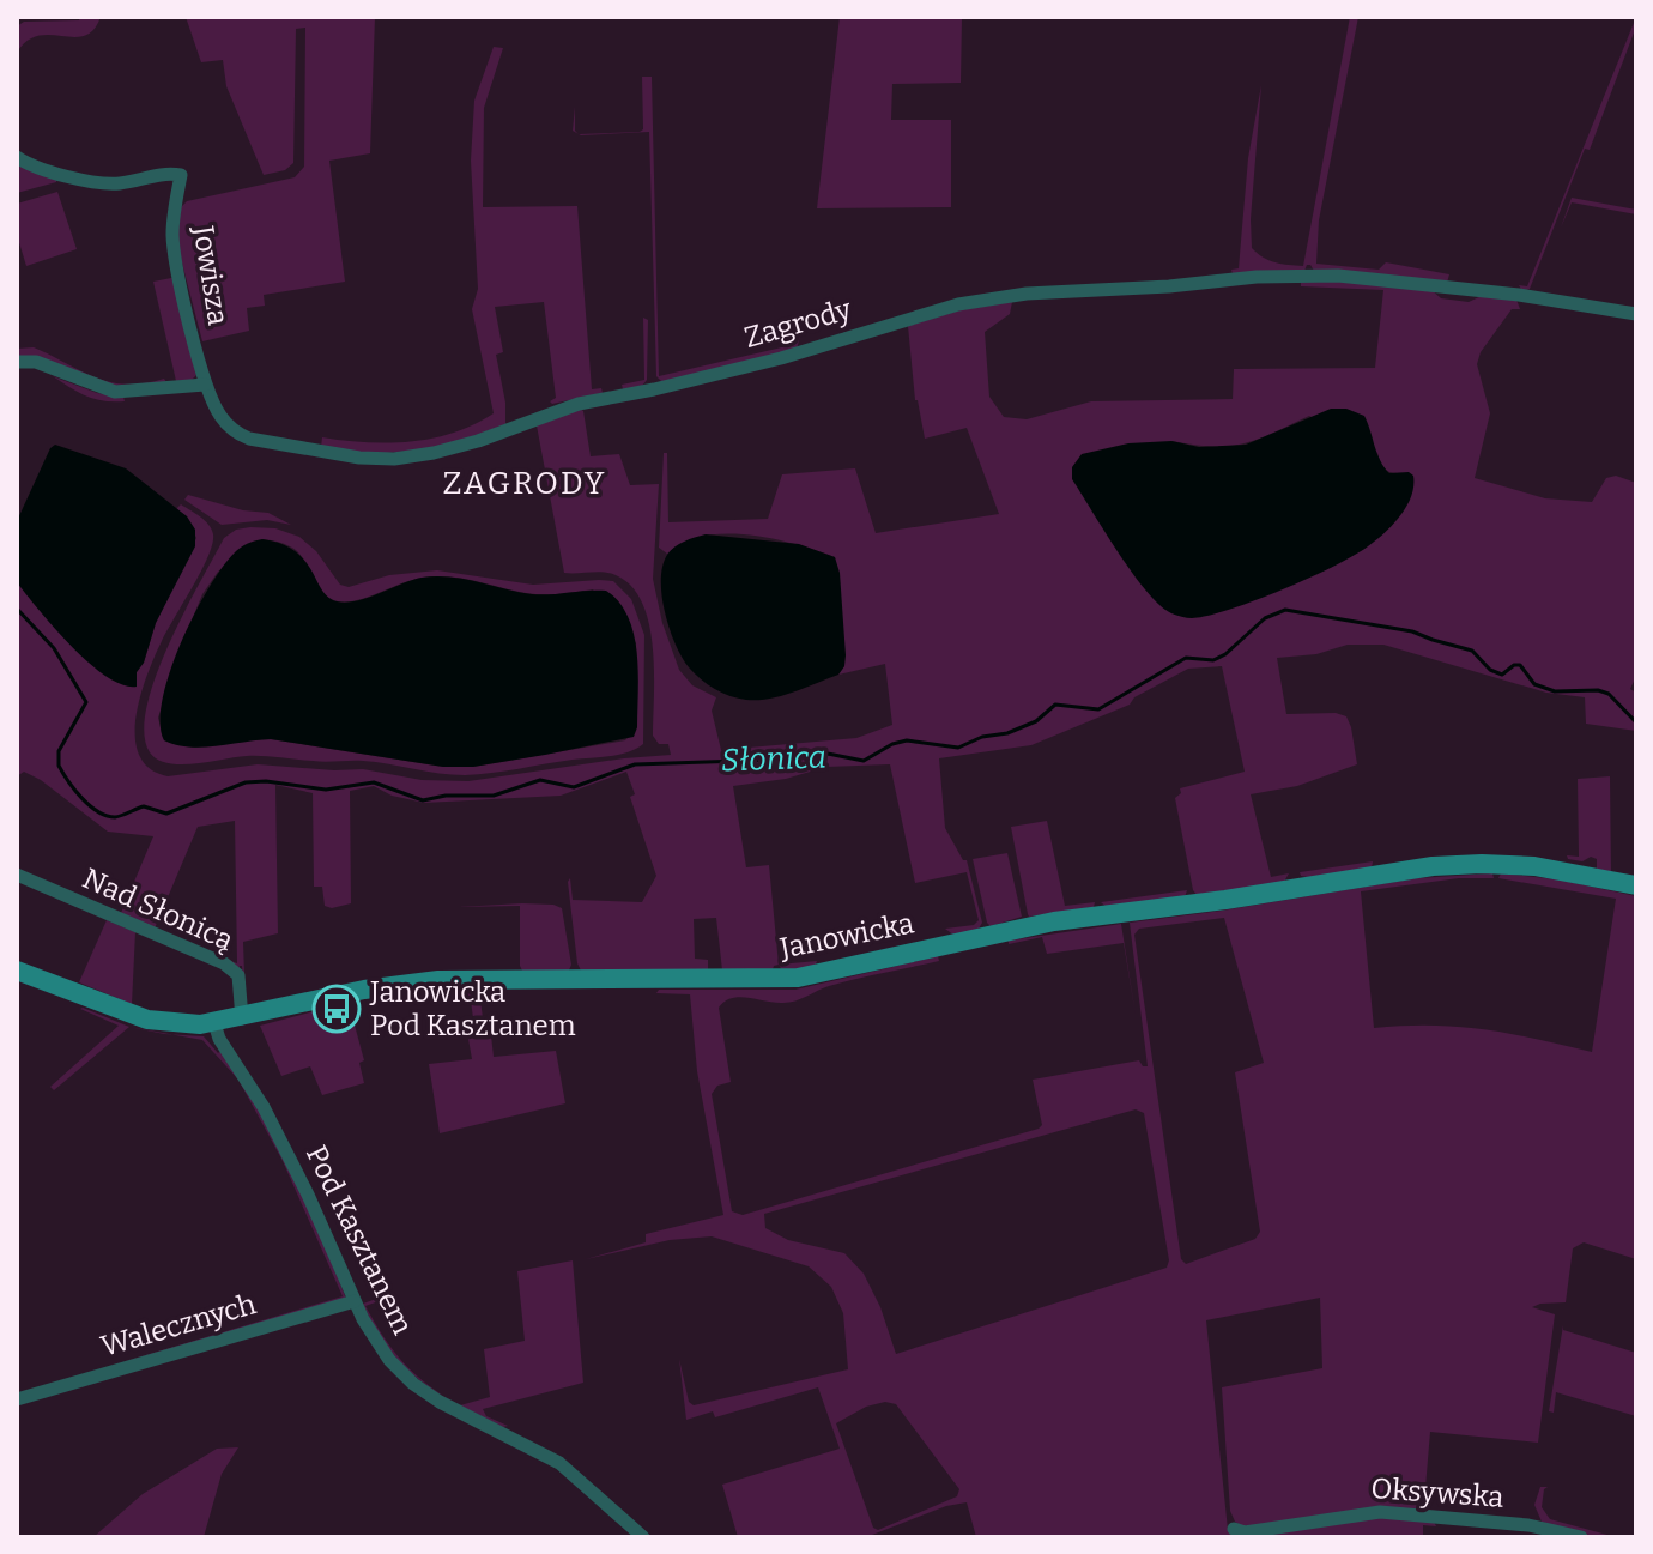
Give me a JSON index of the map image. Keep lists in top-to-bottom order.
{
  "streets": {
    "street": [
      "Jowisza",
      "Zagrody",
      "Nad Słonicą",
      "Janowicka",
      "Pod Kasztanem",
      "Walecznych",
      "Oksywska"
    ]
  },
  "crossings": [
    ["Jowisza", "Zagrody"],
    ["Nad Słonicą", "Janowicka"],
    ["Janowicka", "Pod Kasztanem"],
    ["Pod Kasztanem", "Walecznych"]
  ],
  "districts": ["ZAGRODY"],
  "water": ["Słonica"],
  "places": {
    "bus stop": ["Janowicka Pod Kasztanem"]
  }
}
